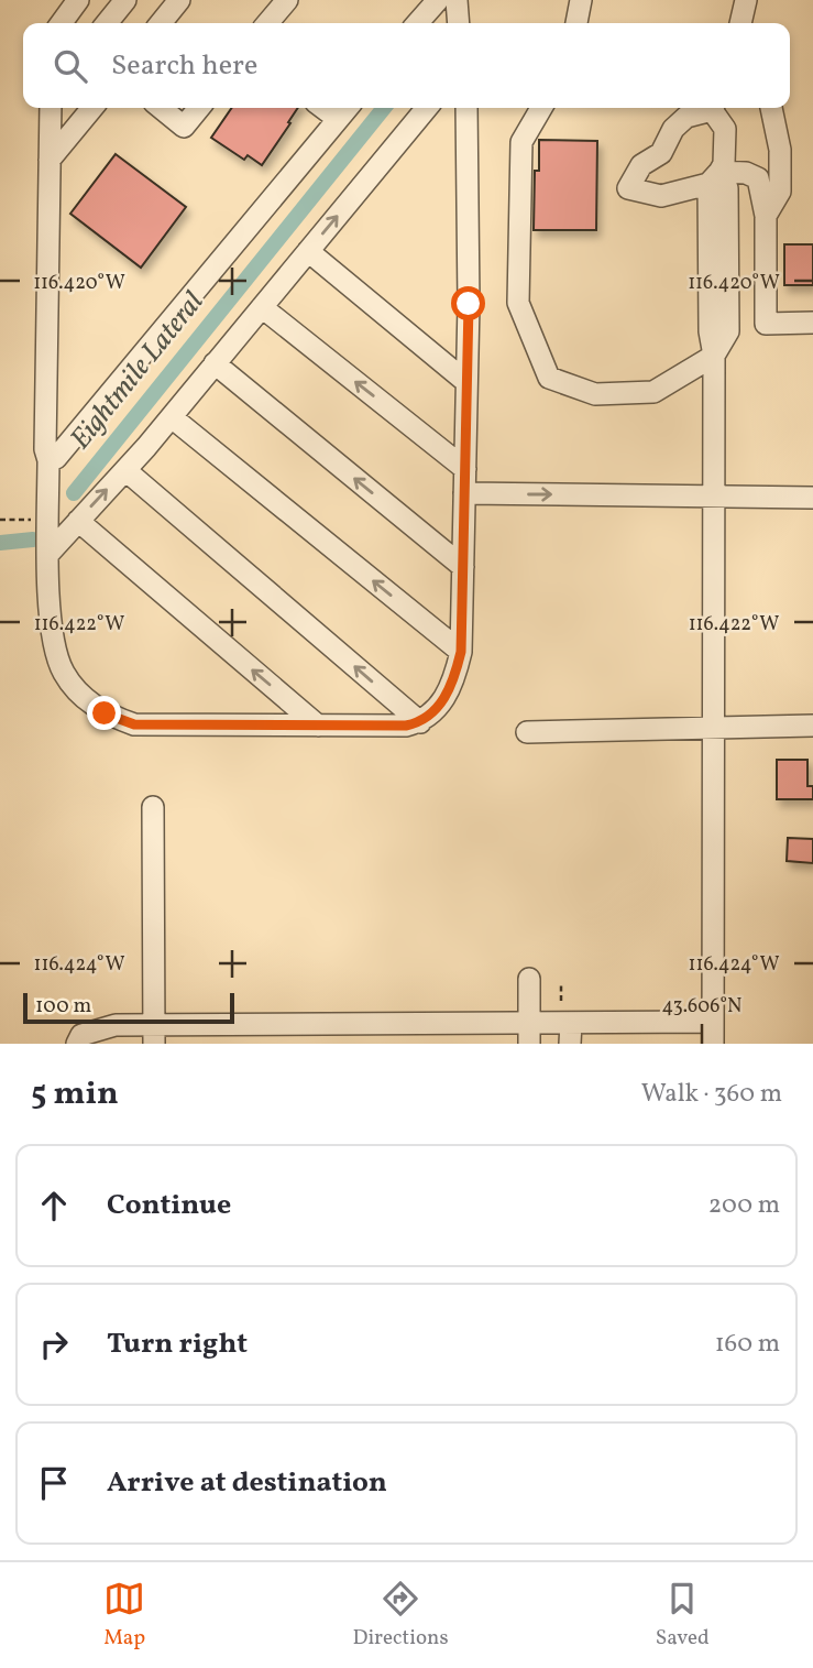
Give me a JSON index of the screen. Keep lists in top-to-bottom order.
{
  "water": ["Eightmile Lateral"],
  "scale_bar": "100 m",
  "page": {
    "search": "Search here",
    "scale": "100 m",
    "heading": ["5 min", "Walk · 360 m"],
    "list": [
      ["Continue", "200 m"],
      ["Turn right", "160 m"],
      "Arrive at destination"
    ],
    "nav": ["Map", "Directions", "Saved"]
  },
  "coordinates": [
    "116.420°W",
    "116.422°W",
    "116.424°W",
    "43.606°N"
  ]
}
